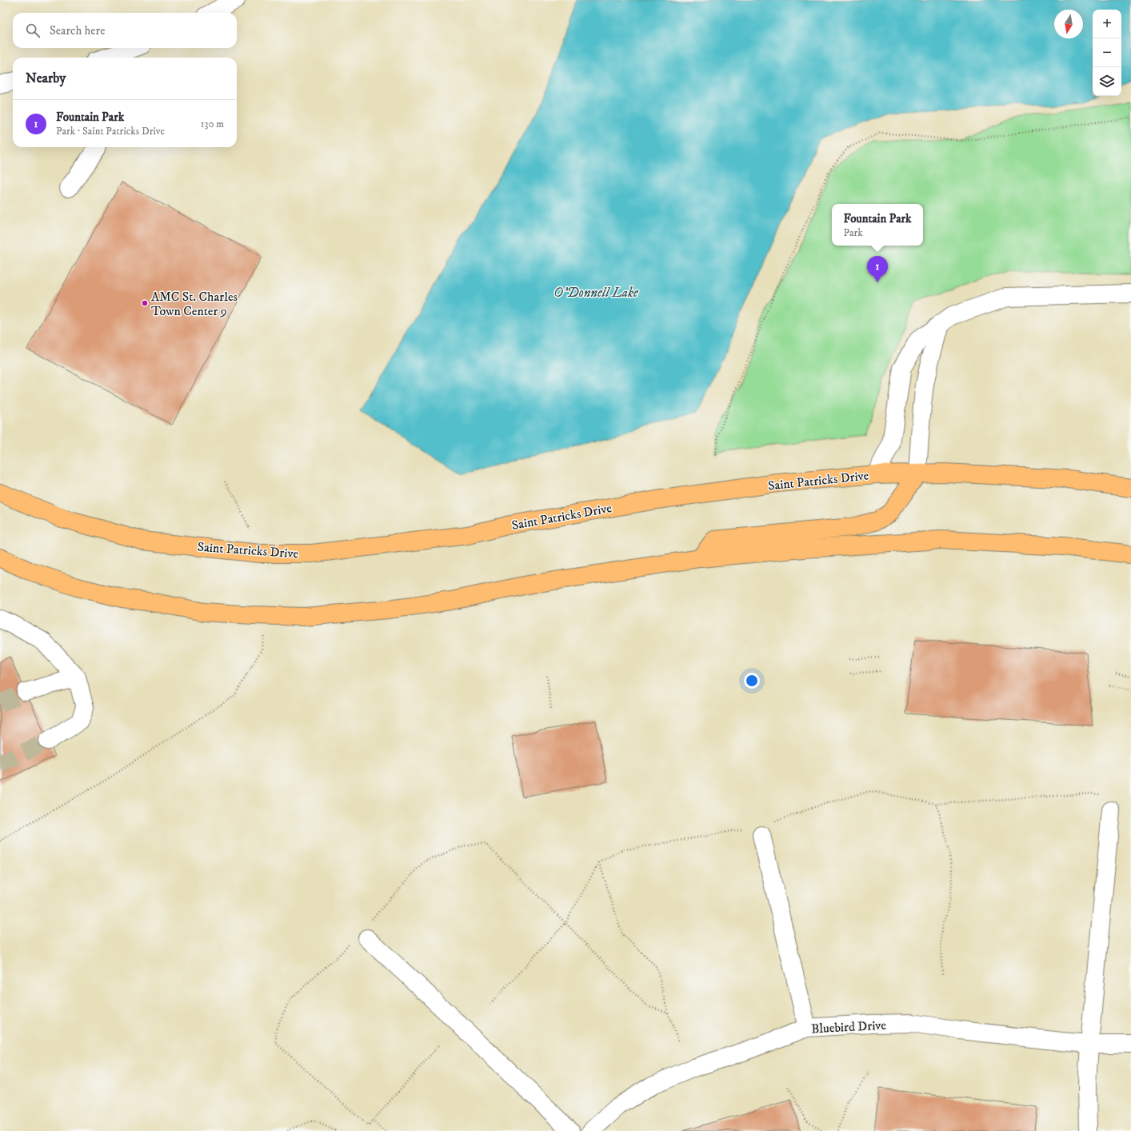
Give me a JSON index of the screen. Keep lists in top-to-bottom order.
{
  "streets": {
    "main road": ["Saint Patricks Drive"],
    "street": ["Bluebird Drive"]
  },
  "water": ["O'Donnell Lake"],
  "places": ["AMC St. Charles Town Center 9"],
  "north": "bottom",
  "page": {
    "map_buttons": ["+", "−"],
    "search": "Search here",
    "heading": "Nearby",
    "list": [
      {
        "mark": "1",
        "name": "Fountain Park",
        "note": "Park · Saint Patricks Drive",
        "value": "130 m"
      }
    ],
    "popup": ["Fountain Park", "Park"],
    "pins": "1"
  }
}
